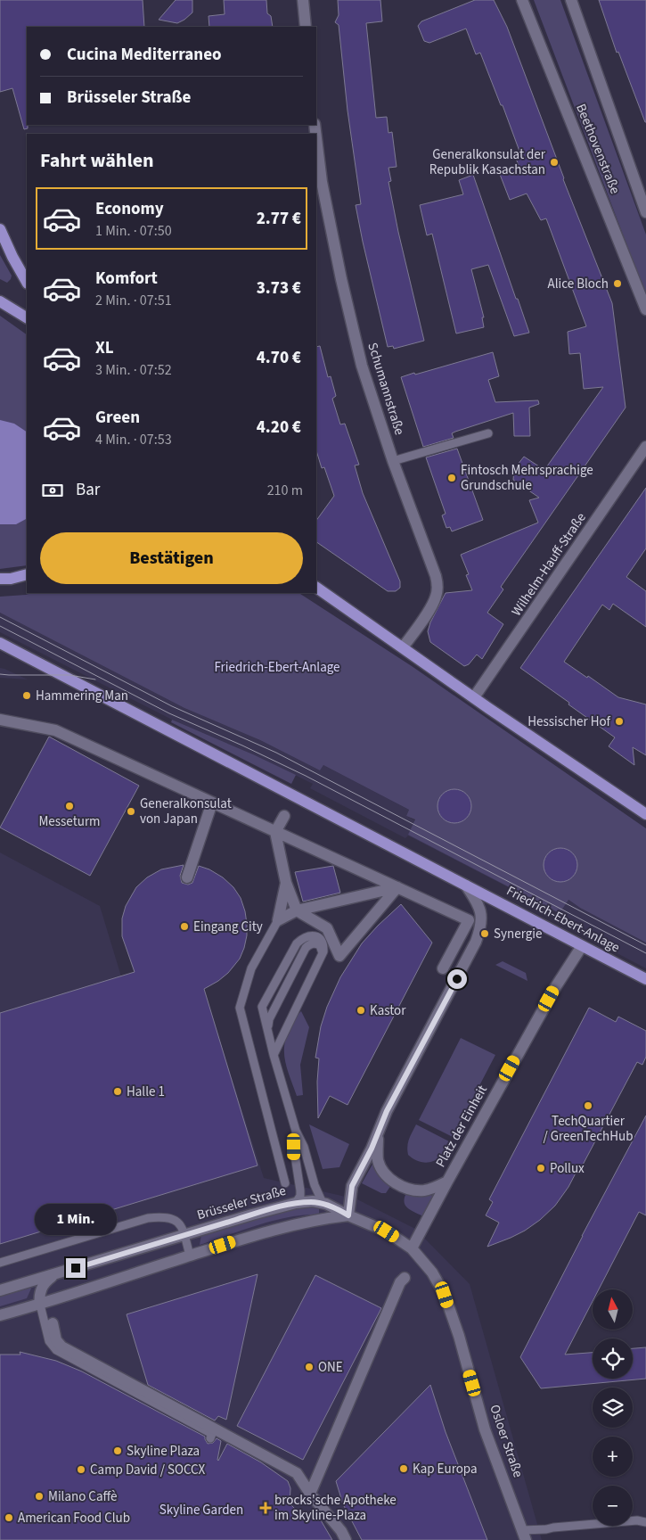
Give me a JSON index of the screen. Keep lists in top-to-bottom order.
{
  "streets": {
    "main road": ["Friedrich-Ebert-Anlage"],
    "street": [
      "Beethovenstraße",
      "Schumannstraße",
      "Wilhelm-Hauff-Straße",
      "Platz der Einheit",
      "Brüsseler Straße",
      "Osloer Straße"
    ]
  },
  "crossings": [
    ["Friedrich-Ebert-Anlage", "Platz der Einheit"],
    ["Platz der Einheit", "Brüsseler Straße"],
    ["Platz der Einheit", "Osloer Straße"],
    ["Brüsseler Straße", "Osloer Straße"]
  ],
  "parks": ["Friedrich-Ebert-Anlage", "Skyline Garden"],
  "places": {
    "other": [
      "Generalkonsulat der Republik Kasachstan",
      "Alice Bloch",
      "Fintosch Mehrsprachige Grundschule",
      "Hammering Man",
      "Hessischer Hof",
      "Messeturm",
      "Generalkonsulat von Japan",
      "Eingang City",
      "Synergie",
      "Kastor",
      "Halle 1",
      "TechQuartier / GreenTechHub",
      "Pollux",
      "ONE",
      "Skyline Plaza",
      "Kap Europa",
      "Camp David / SOCCX",
      "Milano Caffè",
      "American Food Club"
    ],
    "health": ["brocks'sche Apotheke im Skyline-Plaza"]
  },
  "north": "top",
  "page": {
    "banner": ["Cucina Mediterraneo", "Brüsseler Straße"],
    "heading": "Fahrt wählen",
    "list": [
      {
        "name": "Economy",
        "note": "1 Min. · 07:50",
        "value": "2.77 €"
      },
      {
        "name": "Komfort",
        "note": "2 Min. · 07:51",
        "value": "3.73 €"
      },
      {
        "name": "XL",
        "note": "3 Min. · 07:52",
        "value": "4.70 €"
      },
      {
        "name": "Green",
        "note": "4 Min. · 07:53",
        "value": "4.20 €"
      }
    ],
    "pay": ["Bar", "210 m"],
    "buttons": "Bestätigen",
    "bubble": "1 Min.",
    "map_buttons": ["+", "−"]
  }
}
